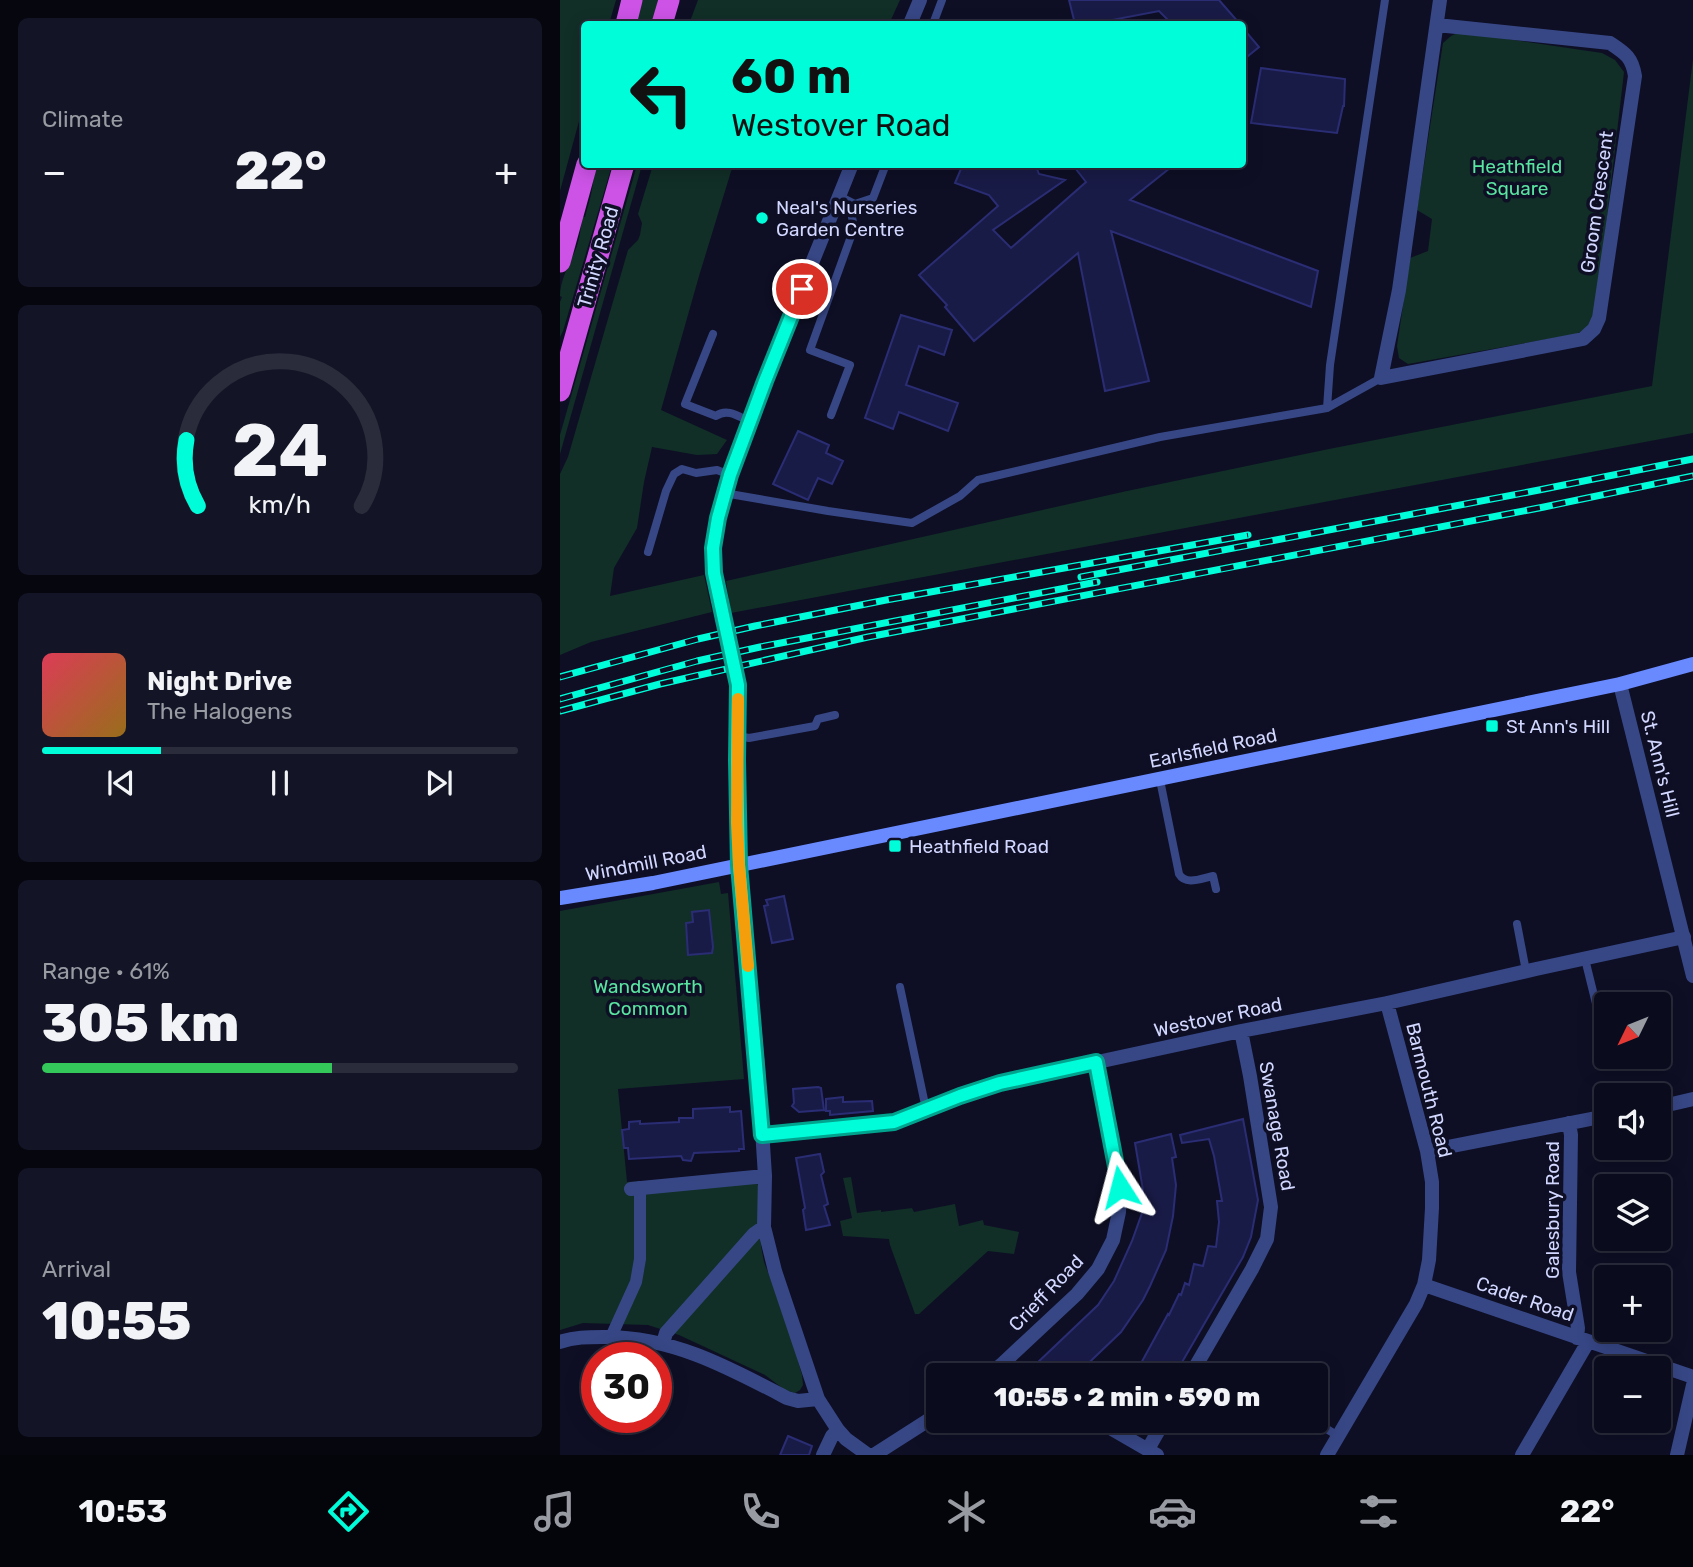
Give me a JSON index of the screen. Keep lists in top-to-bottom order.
{
  "streets": {
    "highway": ["Trinity Road"],
    "main road": ["Earlsfield Road", "Windmill Road"],
    "street": [
      "Groom Crescent",
      "St. Ann's Hill",
      "Westover Road",
      "Barmouth Road",
      "Swanage Road",
      "Galesbury Road",
      "Crieff Road",
      "Cader Road"
    ]
  },
  "crossings": [
    ["Earlsfield Road", "St. Ann's Hill"],
    ["Earlsfield Road", "Windmill Road"],
    ["St. Ann's Hill", "Westover Road"],
    ["Westover Road", "Barmouth Road"],
    ["Westover Road", "Swanage Road"],
    ["Westover Road", "Crieff Road"],
    ["Barmouth Road", "Cader Road"],
    ["Galesbury Road", "Cader Road"]
  ],
  "parks": ["Heathfield Square", "Wandsworth Common"],
  "places": {
    "other": ["Neal's Nurseries Garden Centre"],
    "transit": ["St Ann's Hill", "Heathfield Road"]
  },
  "north": "bottom left",
  "page": {
    "tile": [
      "Climate",
      ["Range · 61%", "305 km"],
      ["Arrival", "10:55"]
    ],
    "turn": ["60 m", "Westover Road"],
    "heat": ["−", "22°", "+"],
    "song": ["Night Drive", "The Halogens"],
    "map_buttons": ["+", "−"],
    "limit": "30",
    "trip": "10:55 · 2 min · 590 m",
    "tabs": ["10:53", "22°"],
    "gauge": ["24", "km/h"]
  }
}
